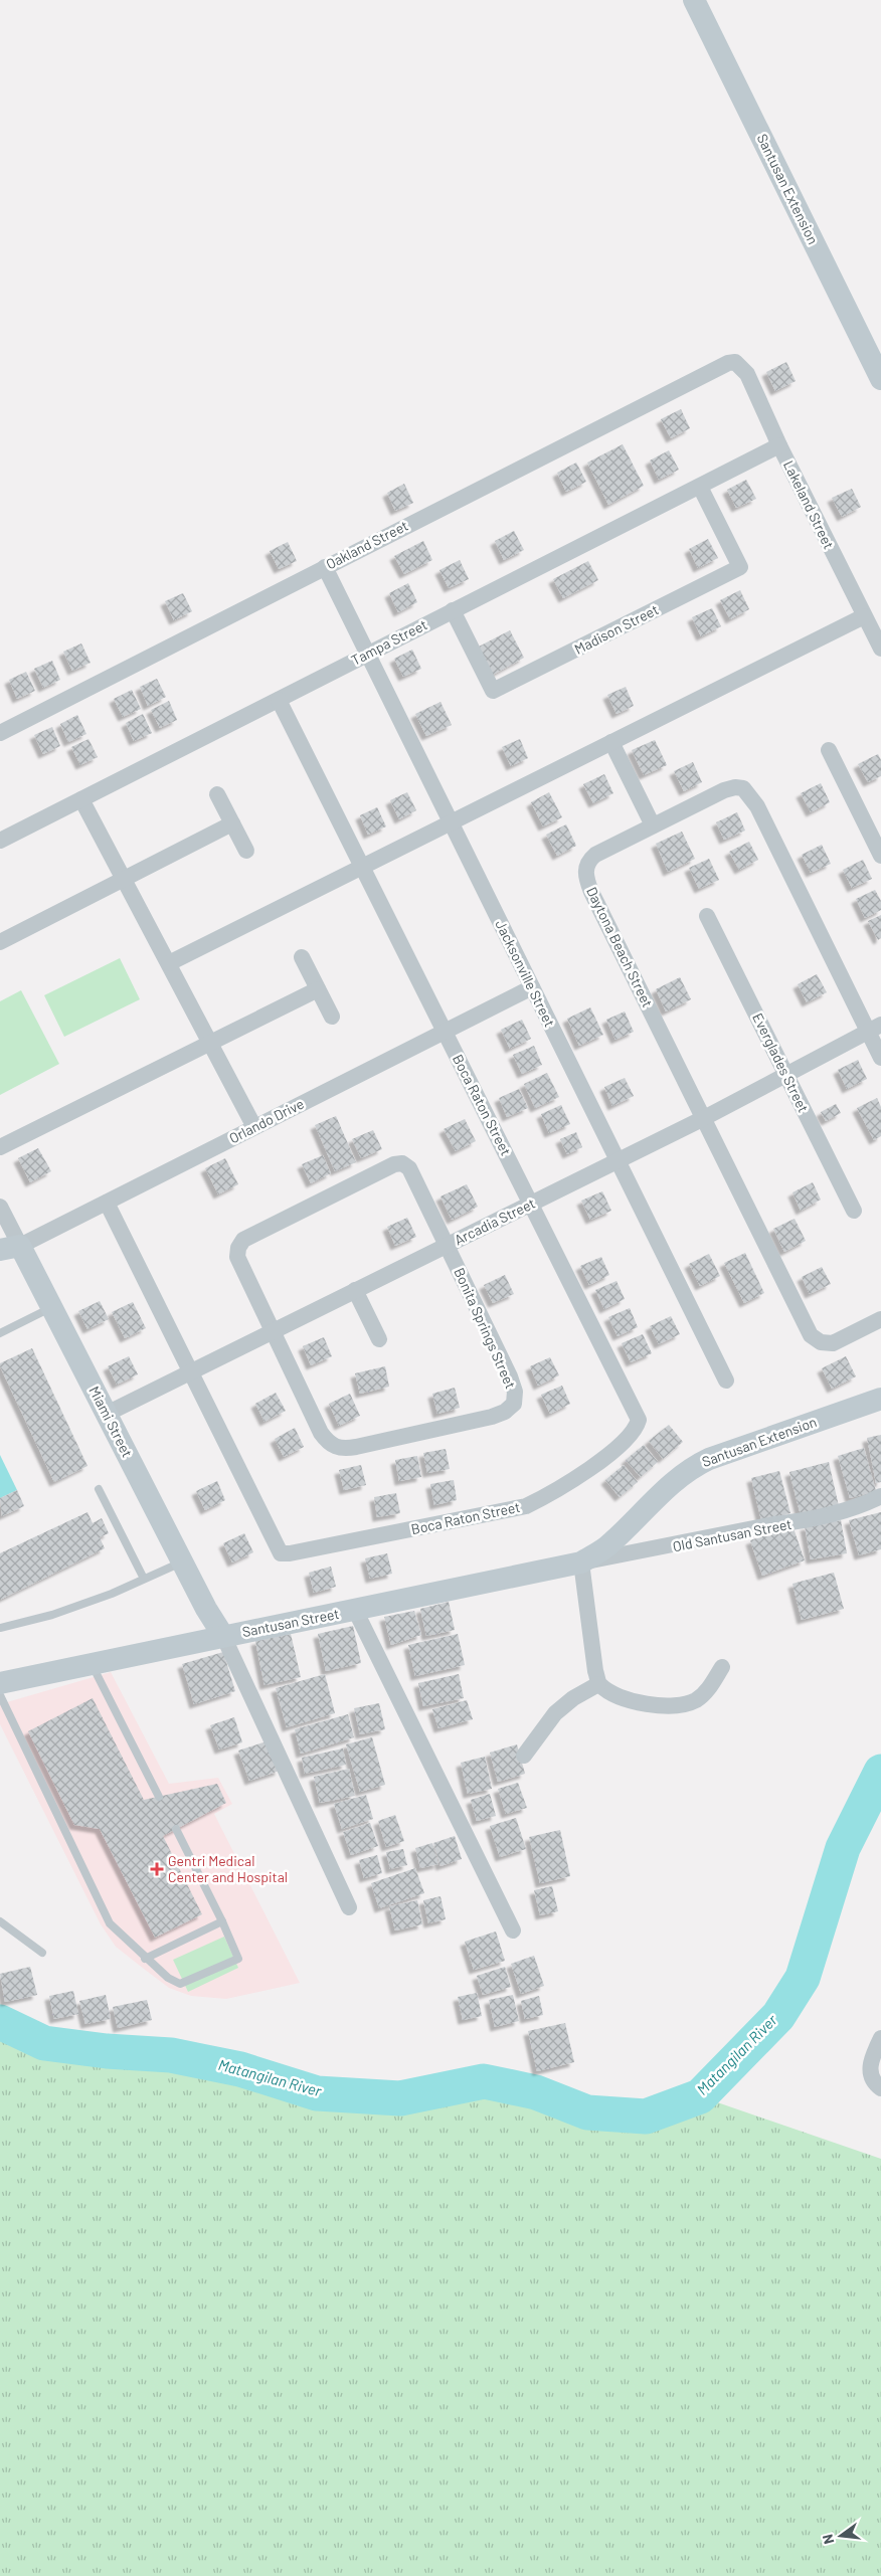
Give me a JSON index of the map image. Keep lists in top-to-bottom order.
{
  "streets": {
    "street": [
      "Santusan Extension",
      "Lakeland Street",
      "Oakland Street",
      "Madison Street",
      "Tampa Street",
      "Daytona Beach Street",
      "Jacksonville Street",
      "Everglades Street",
      "Boca Raton Street",
      "Orlando Drive",
      "Arcadia Street",
      "Bonita Springs Street",
      "Miami Street",
      "Old Santusan Street",
      "Santusan Street"
    ]
  },
  "crossings": [
    ["Santusan Extension", "Old Santusan Street"],
    ["Santusan Extension", "Santusan Street"],
    ["Lakeland Street", "Oakland Street"],
    ["Lakeland Street", "Tampa Street"],
    ["Oakland Street", "Jacksonville Street"],
    ["Madison Street", "Tampa Street"],
    ["Tampa Street", "Jacksonville Street"],
    ["Tampa Street", "Boca Raton Street"],
    ["Daytona Beach Street", "Arcadia Street"],
    ["Jacksonville Street", "Orlando Drive"],
    ["Jacksonville Street", "Arcadia Street"],
    ["Everglades Street", "Arcadia Street"],
    ["Boca Raton Street", "Orlando Drive"],
    ["Boca Raton Street", "Arcadia Street"],
    ["Orlando Drive", "Miami Street"],
    ["Arcadia Street", "Bonita Springs Street"],
    ["Arcadia Street", "Miami Street"],
    ["Miami Street", "Santusan Street"],
    ["Old Santusan Street", "Santusan Street"]
  ],
  "water": ["Matangilan River"],
  "places": {
    "health": ["Gentri Medical Center and Hospital"]
  },
  "north": "left"
}
